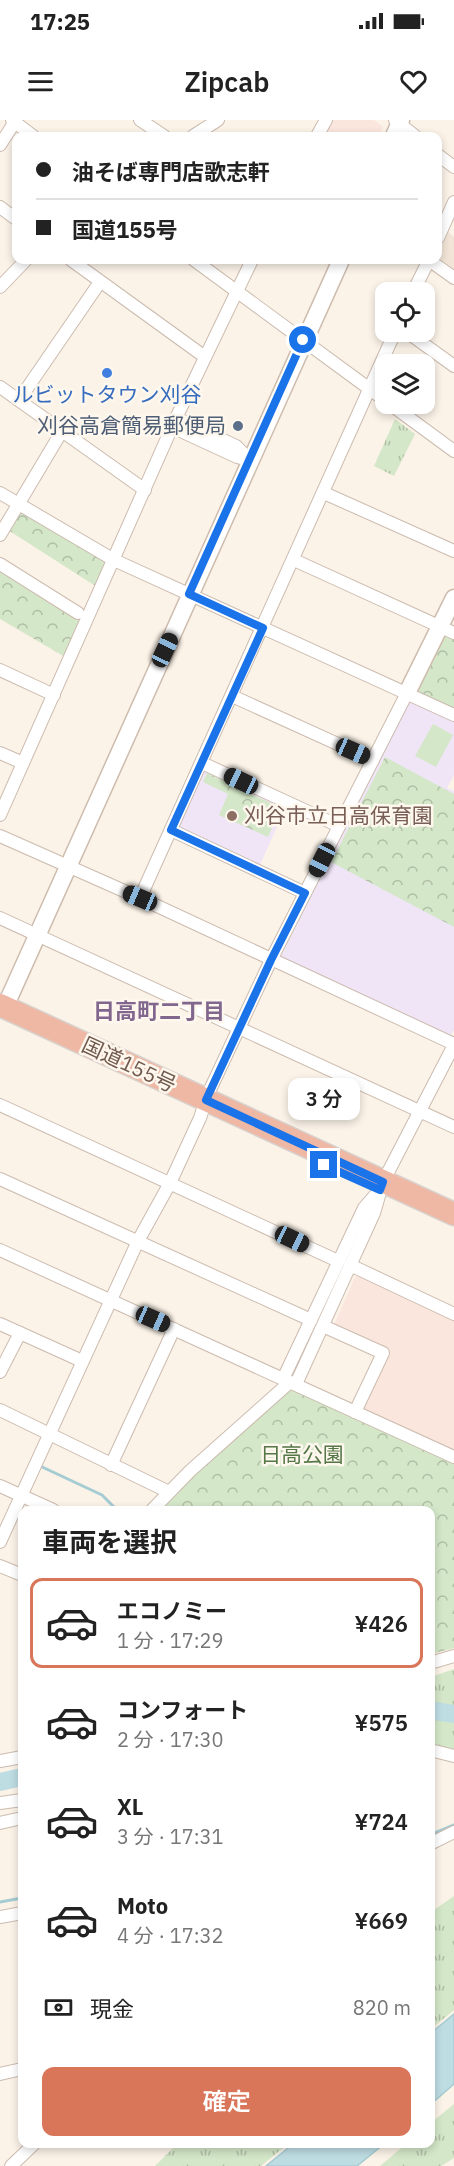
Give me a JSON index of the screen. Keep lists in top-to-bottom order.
{
  "streets": {
    "highway": ["国道155号"]
  },
  "districts": ["日高町二丁目"],
  "parks": ["日高公園"],
  "places": ["ルビットタウン刈谷", "刈谷高倉簡易郵便局", "刈谷市立日高保育園"],
  "page": {
    "status": "17:25",
    "header": "Zipcab",
    "banner": ["油そば専門店歌志軒", "国道155号"],
    "bubble": "3 分",
    "heading": "車両を選択",
    "list": [
      {
        "name": "エコノミー",
        "note": "1 分 · 17:29",
        "value": "¥426"
      },
      {
        "name": "コンフォート",
        "note": "2 分 · 17:30",
        "value": "¥575"
      },
      {
        "name": "XL",
        "note": "3 分 · 17:31",
        "value": "¥724"
      },
      {
        "name": "Moto",
        "note": "4 分 · 17:32",
        "value": "¥669"
      }
    ],
    "pay": ["現金", "820 m"],
    "buttons": "確定"
  }
}
